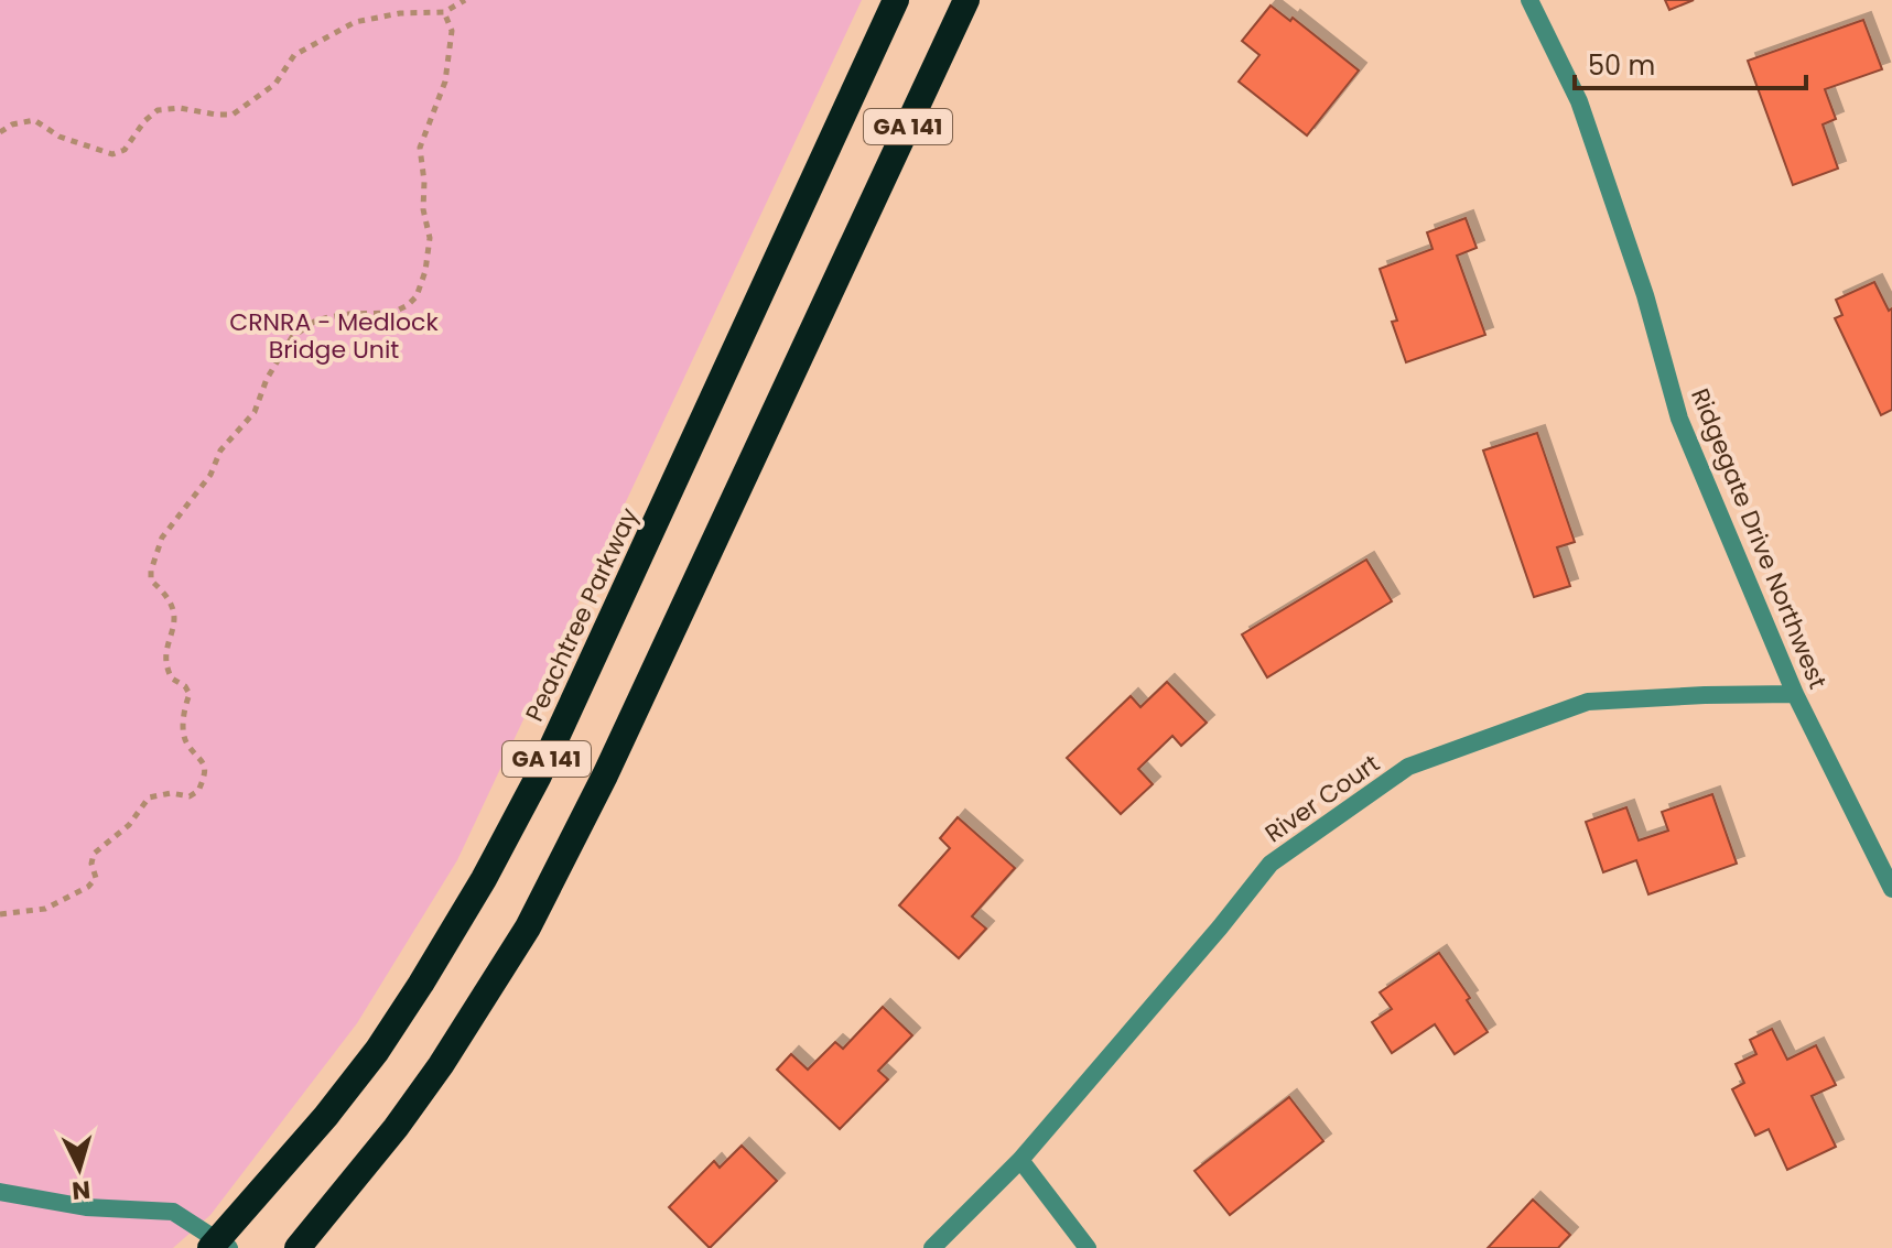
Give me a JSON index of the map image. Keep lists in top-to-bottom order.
{
  "streets": {
    "highway": ["GA 141", "Peachtree Parkway"],
    "street": ["Ridgegate Drive Northwest", "River Court"]
  },
  "crossings": [
    ["Ridgegate Drive Northwest", "River Court"]
  ],
  "parks": ["CRNRA - Medlock Bridge Unit"],
  "scale_bar": "50 m",
  "north": "bottom"
}
